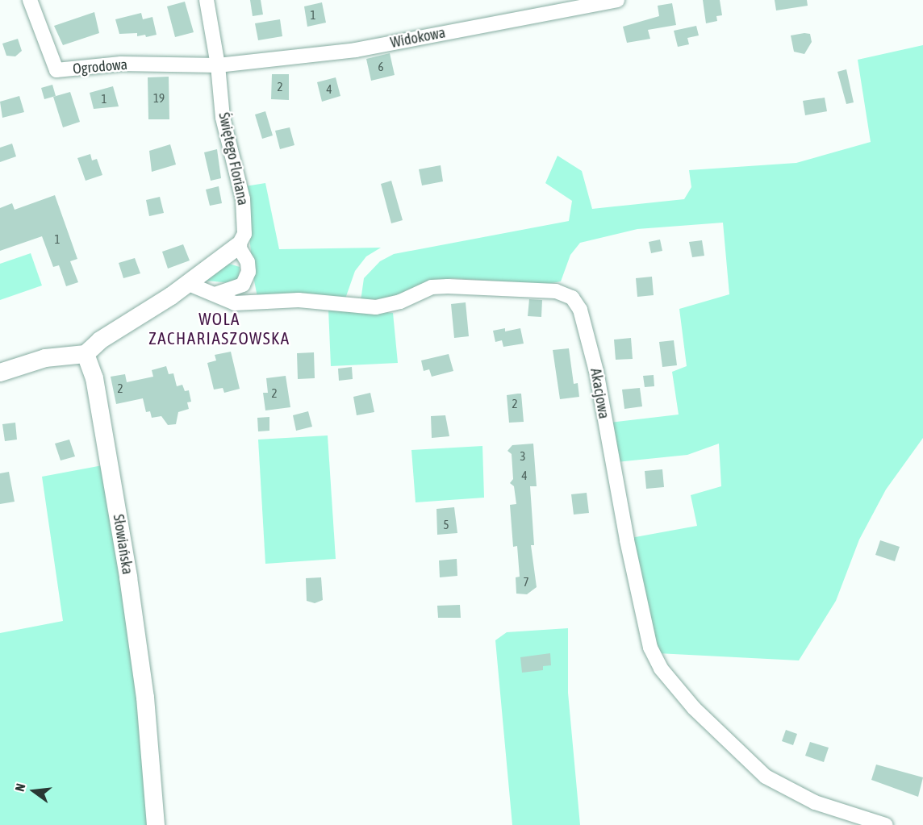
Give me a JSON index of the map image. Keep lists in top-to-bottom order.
{
  "streets": {
    "street": [
      "Widokowa",
      "Ogrodowa",
      "Świętego Floriana",
      "Akacjowa",
      "Słowiańska"
    ]
  },
  "crossings": [
    ["Widokowa", "Ogrodowa"],
    ["Widokowa", "Świętego Floriana"],
    ["Ogrodowa", "Świętego Floriana"]
  ],
  "districts": ["WOLA ZACHARIASZOWSKA"],
  "house_numbers": [
    "1",
    "6",
    "2",
    "4",
    "19",
    "1",
    "1",
    "2",
    "2",
    "2",
    "3",
    "4",
    "5",
    "7"
  ],
  "north": "left"
}
